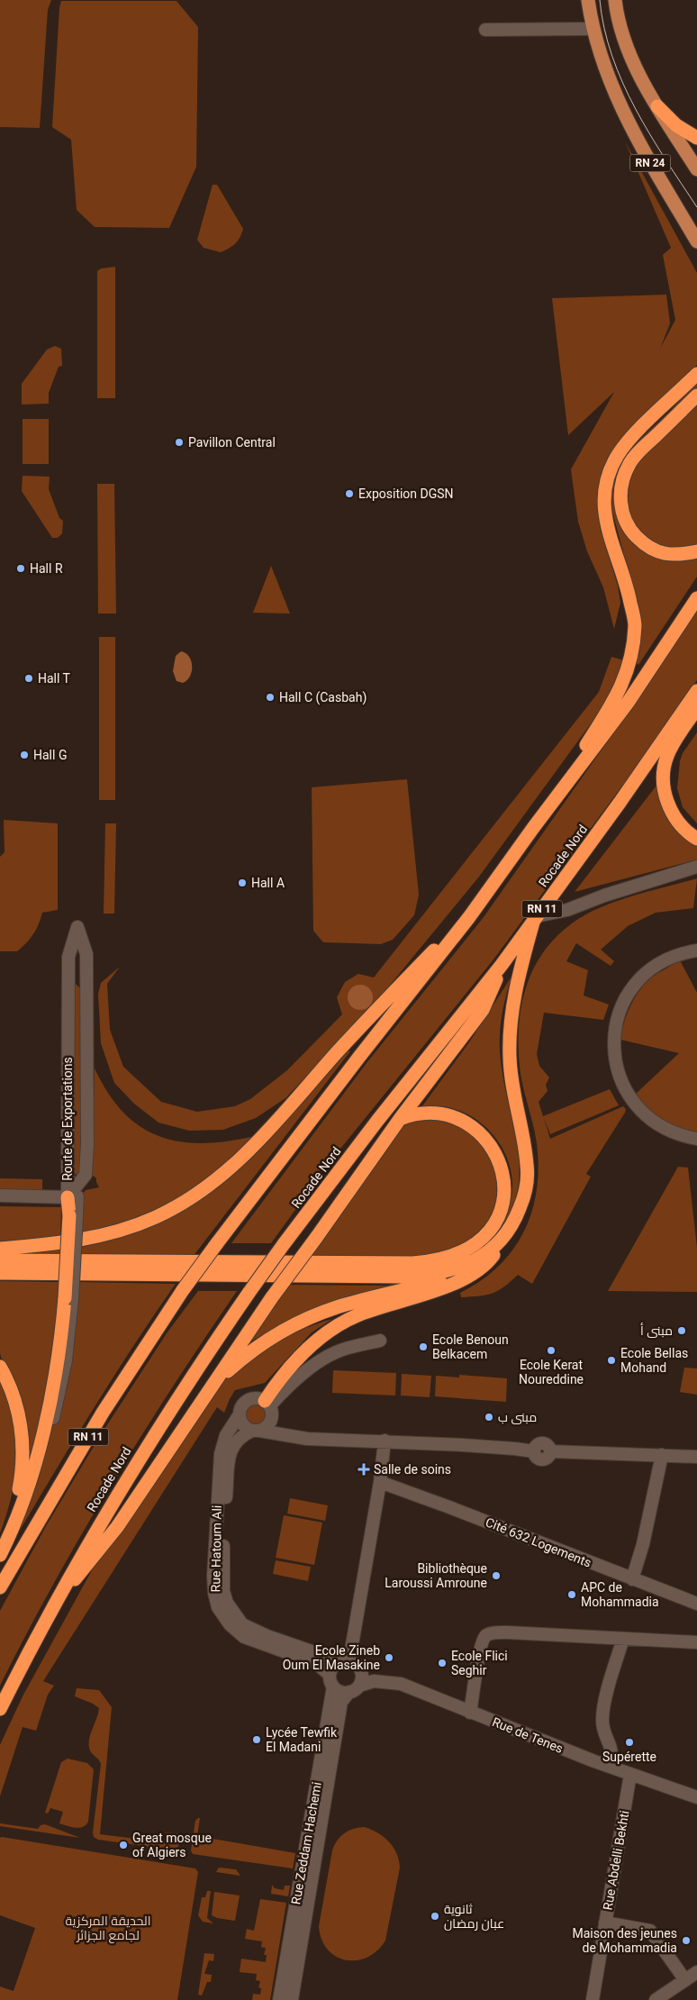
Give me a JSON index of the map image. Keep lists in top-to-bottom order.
{
  "streets": {
    "highway": ["Rocade Nord", "RN 11"],
    "main road": ["RN 24"],
    "street": [
      "Route de Exportations",
      "Cité 632 Logements",
      "Rue Hatoum Ali",
      "Rue de Tenes",
      "Rue Zeddam Hachemi",
      "Rue Abdelli Bekhti"
    ]
  },
  "crossings": [
    ["Rue Hatoum Ali", "Rue de Tenes"],
    ["Rue Hatoum Ali", "Rue Zeddam Hachemi"],
    ["Rue de Tenes", "Rue Zeddam Hachemi"],
    ["Rue de Tenes", "Rue Abdelli Bekhti"]
  ],
  "parks": ["الحديقة المركزية لجامع الجزائر"],
  "places": {
    "other": [
      "Pavillon Central",
      "Exposition DGSN",
      "Hall R",
      "Hall T",
      "Hall C (Casbah)",
      "Hall G",
      "Hall A",
      "مبنى أ",
      "Ecole Benoun Belkacem",
      "Ecole Kerat Noureddine",
      "Ecole Bellas Mohand",
      "مبنى ب",
      "Bibliothèque Laroussi Amroune",
      "APC de Mohammadia",
      "Ecole Zineb Oum El Masakine",
      "Ecole Flici Seghir",
      "Lycée Tewfik El Madani",
      "Supérette",
      "Great mosque of Algiers",
      "ثانوية عبان رمضان",
      "Maison des jeunes de Mohammadia"
    ],
    "health": ["Salle de soins"]
  }
}
